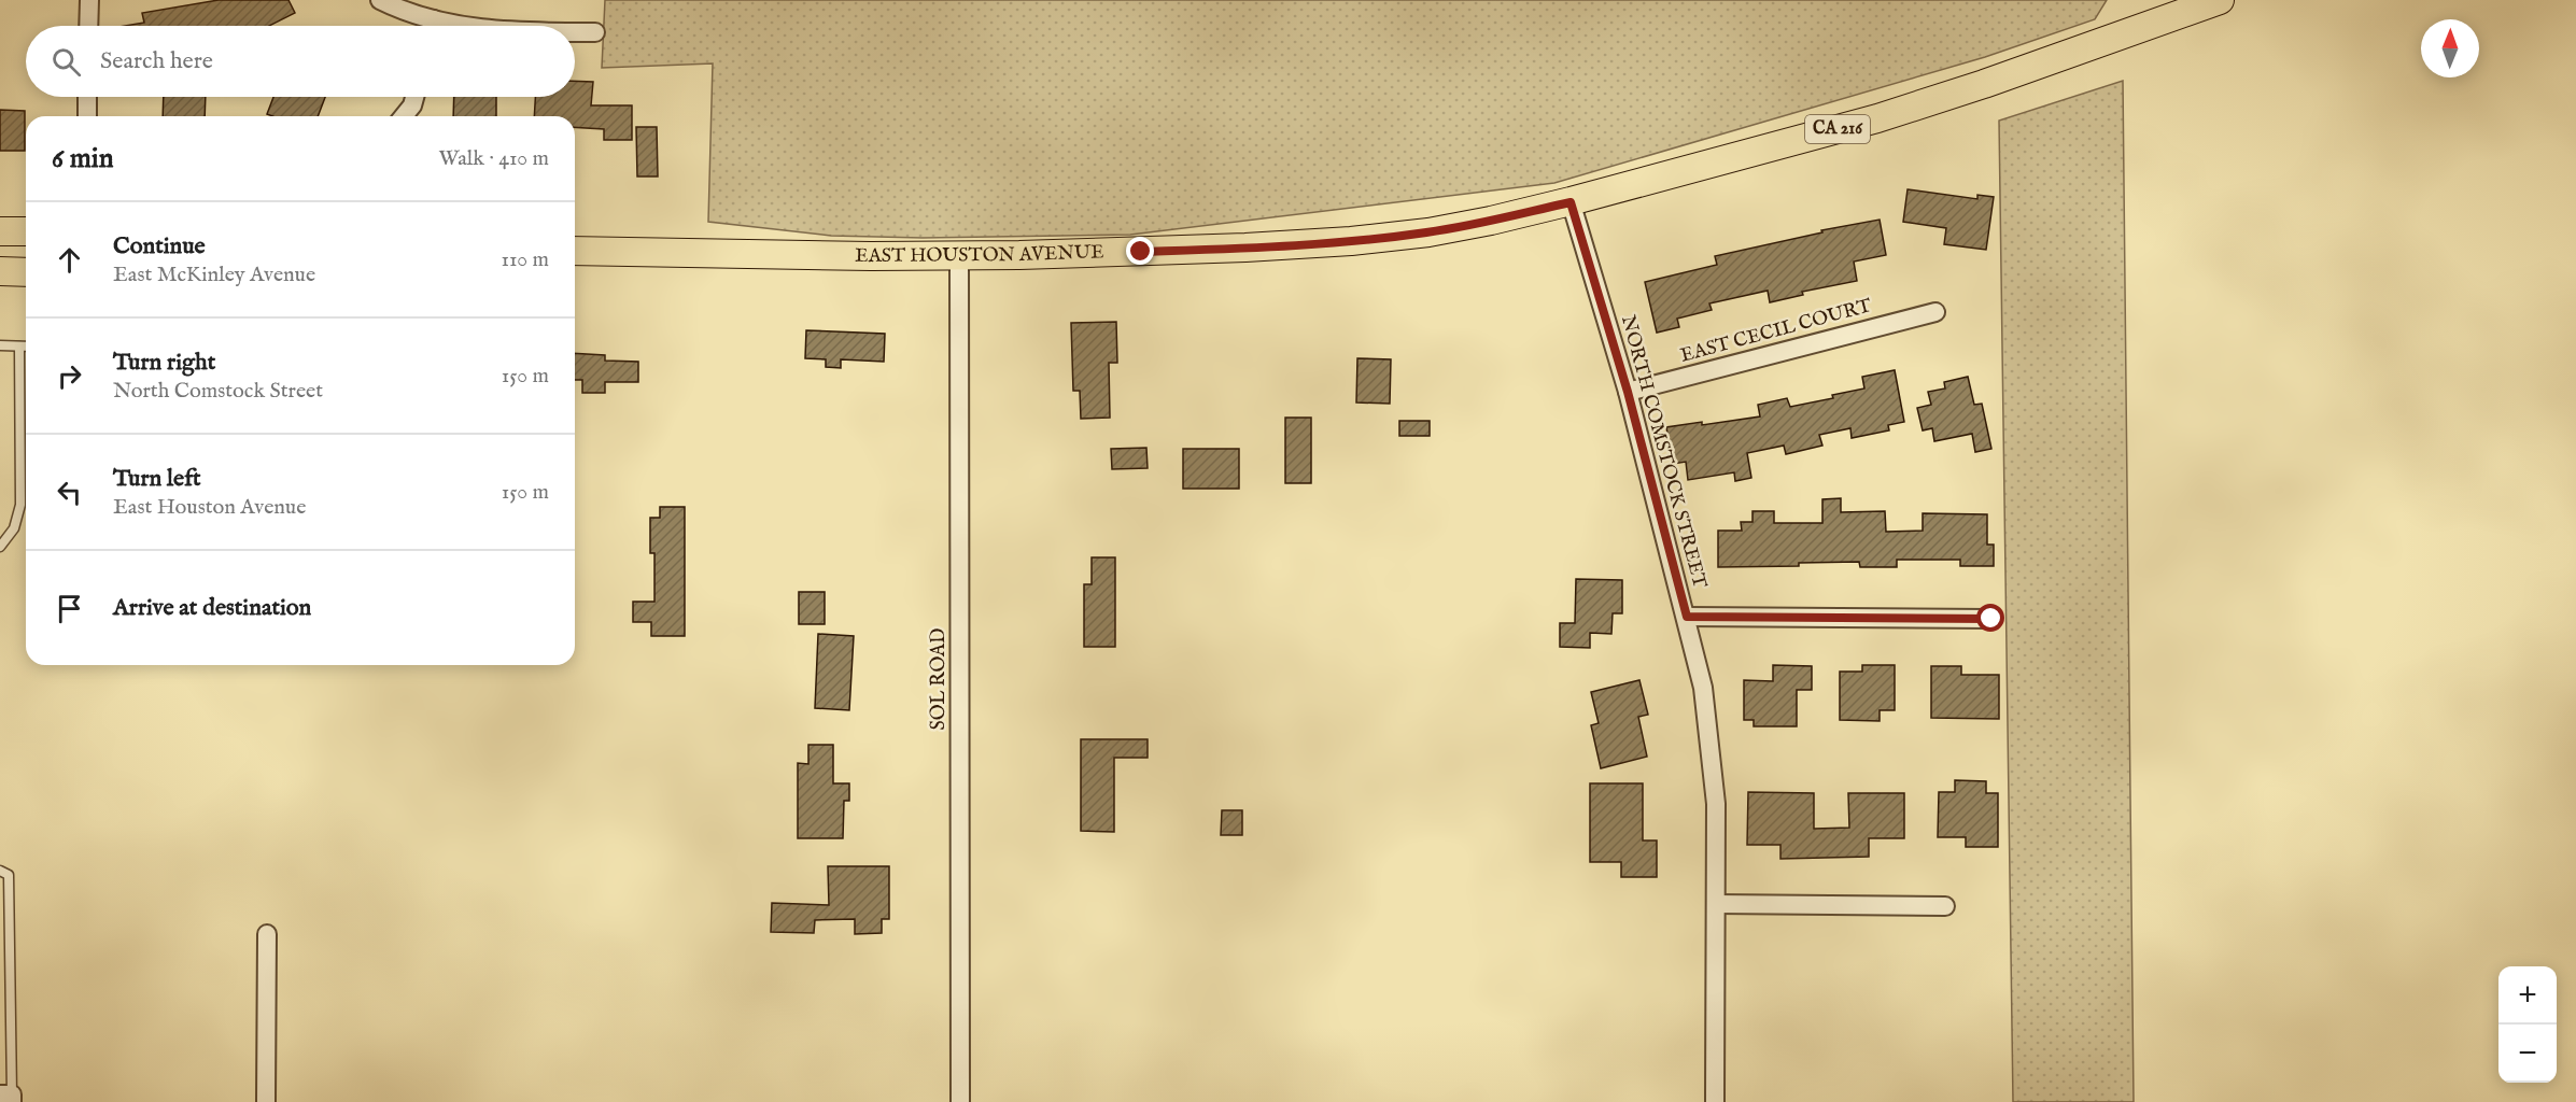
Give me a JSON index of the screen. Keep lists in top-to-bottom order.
{
  "streets": {
    "main road": ["CA 216", "EAST HOUSTON AVENUE"],
    "street": ["EAST CECIL COURT", "NORTH COMSTOCK STREET", "SOL ROAD"]
  },
  "crossings": [
    ["EAST HOUSTON AVENUE", "NORTH COMSTOCK STREET"],
    ["EAST HOUSTON AVENUE", "SOL ROAD"],
    ["EAST CECIL COURT", "NORTH COMSTOCK STREET"]
  ],
  "north": "top",
  "page": {
    "search": "Search here",
    "heading": ["6 min", "Walk · 410 m"],
    "list": [
      ["Continue", "East McKinley Avenue", "110 m"],
      ["Turn right", "North Comstock Street", "150 m"],
      ["Turn left", "East Houston Avenue", "150 m"],
      "Arrive at destination"
    ],
    "map_buttons": ["+", "−"]
  }
}
